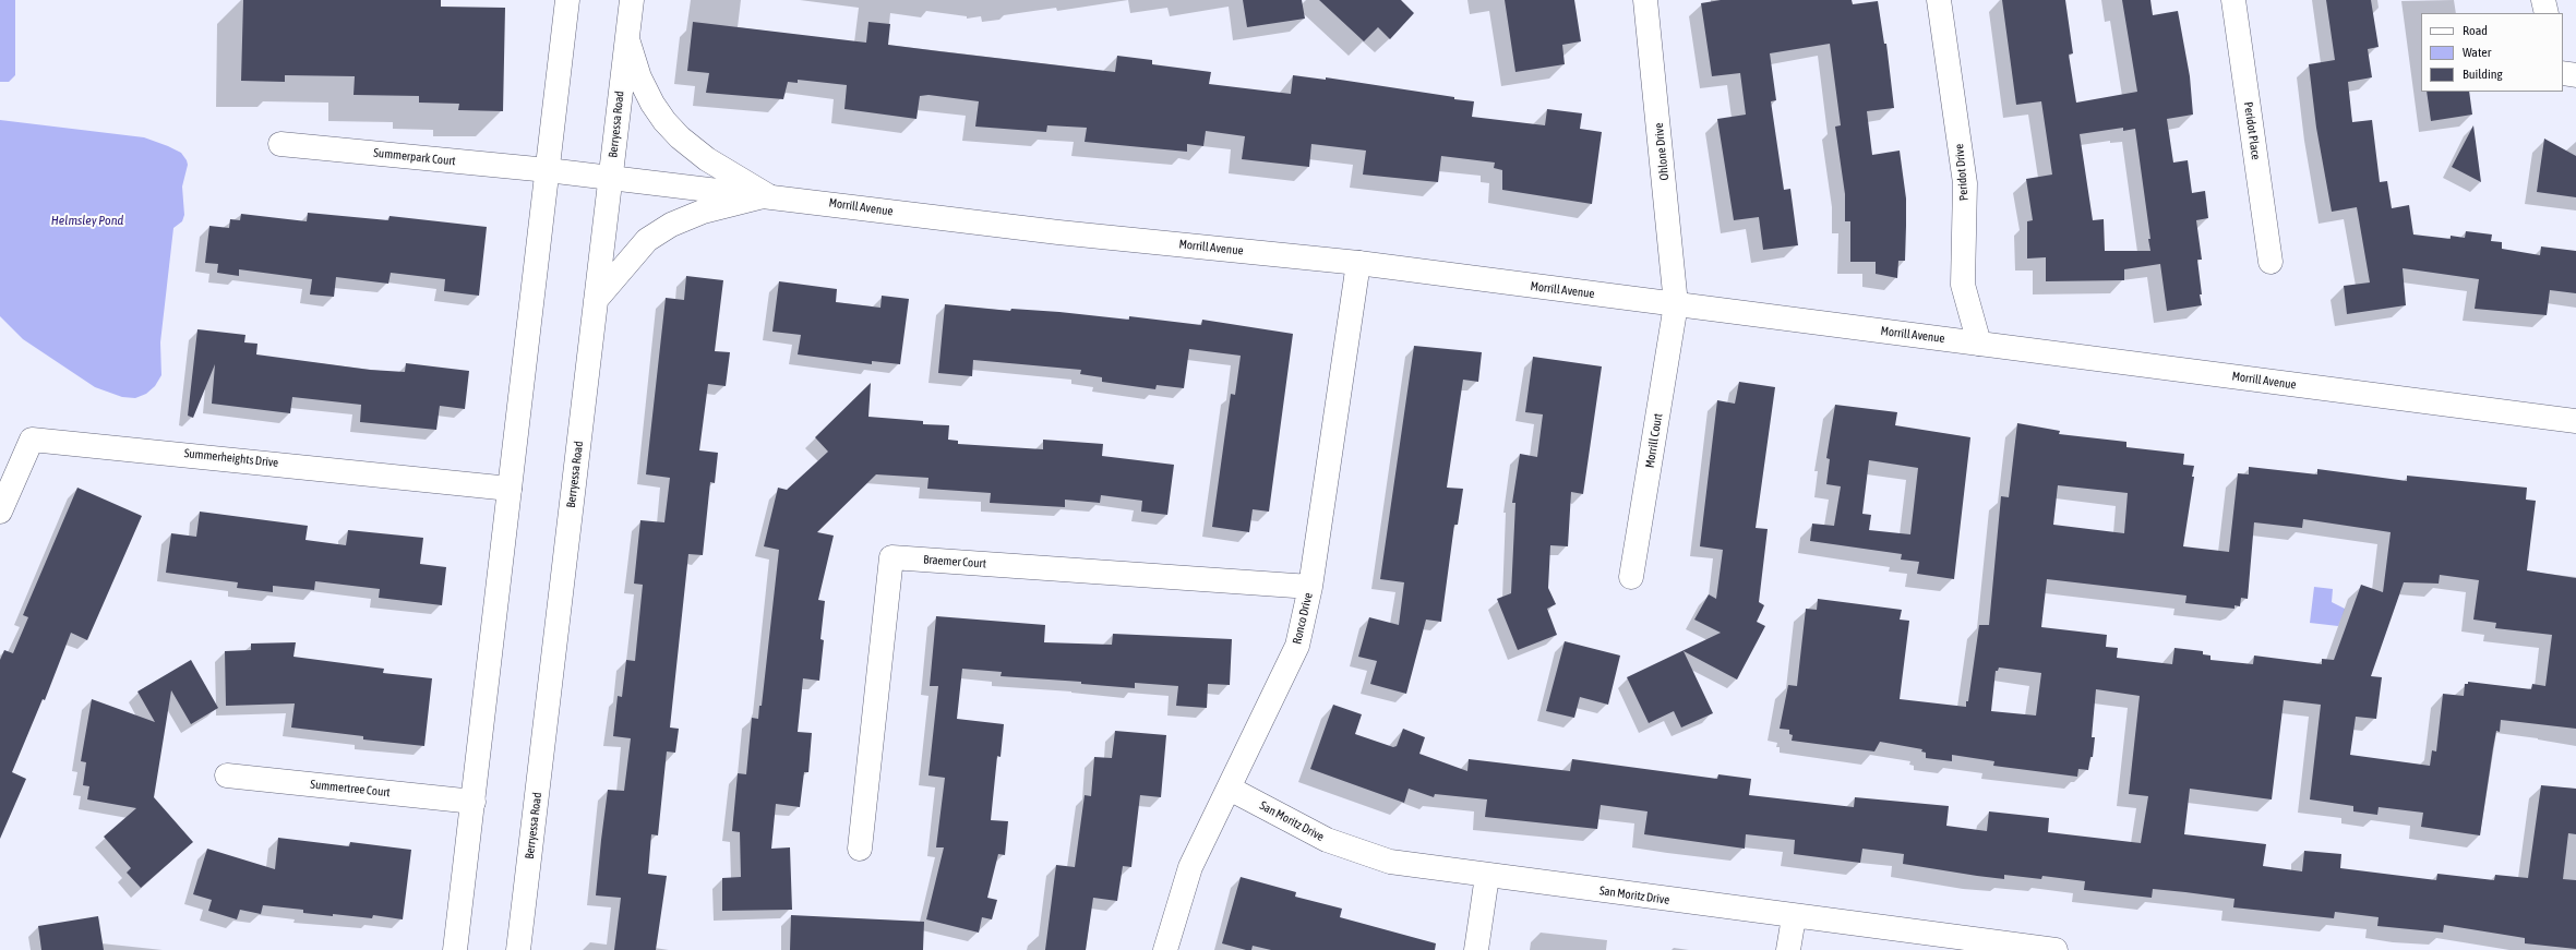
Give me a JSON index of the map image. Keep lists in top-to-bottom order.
{
  "streets": {
    "street": [
      "Berryessa Road",
      "Peridot Place",
      "Ohlone Drive",
      "Summerpark Court",
      "Peridot Drive",
      "Morrill Avenue",
      "Morrill Court",
      "Summerheights Drive",
      "Braemer Court",
      "Ronco Drive",
      "Summertree Court",
      "San Moritz Drive"
    ]
  },
  "crossings": [
    ["Berryessa Road", "Morrill Avenue"],
    ["Ohlone Drive", "Morrill Avenue"],
    ["Ohlone Drive", "Morrill Court"],
    ["Summerpark Court", "Morrill Avenue"],
    ["Peridot Drive", "Morrill Avenue"],
    ["Morrill Avenue", "Morrill Court"],
    ["Morrill Avenue", "Ronco Drive"],
    ["Braemer Court", "Ronco Drive"],
    ["Ronco Drive", "San Moritz Drive"]
  ],
  "water": ["Helmsley Pond"],
  "legend": ["Road", "Water", "Building"]
}
